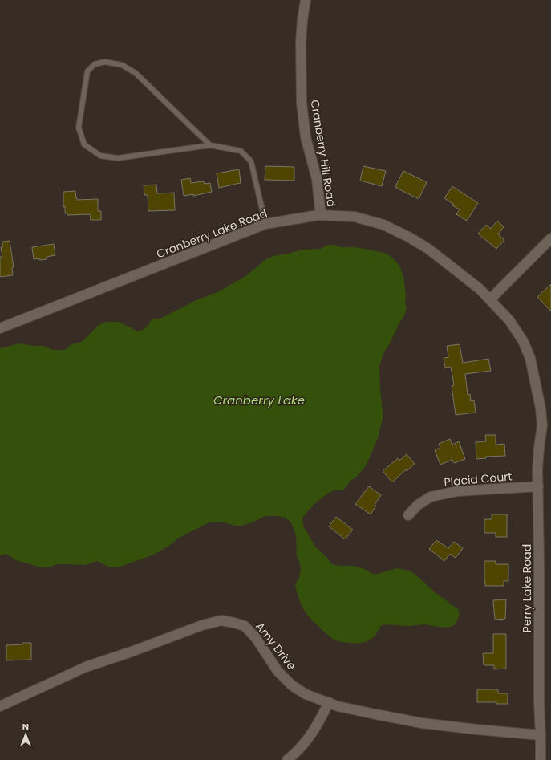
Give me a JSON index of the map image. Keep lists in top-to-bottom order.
{
  "streets": {
    "street": [
      "Cranberry Hill Road",
      "Cranberry Lake Road",
      "Placid Court",
      "Perry Lake Road",
      "Amy Drive"
    ]
  },
  "crossings": [
    ["Cranberry Hill Road", "Cranberry Lake Road"],
    ["Cranberry Lake Road", "Perry Lake Road"],
    ["Placid Court", "Perry Lake Road"],
    ["Perry Lake Road", "Amy Drive"]
  ],
  "water": ["Cranberry Lake"],
  "north": "top"
}
